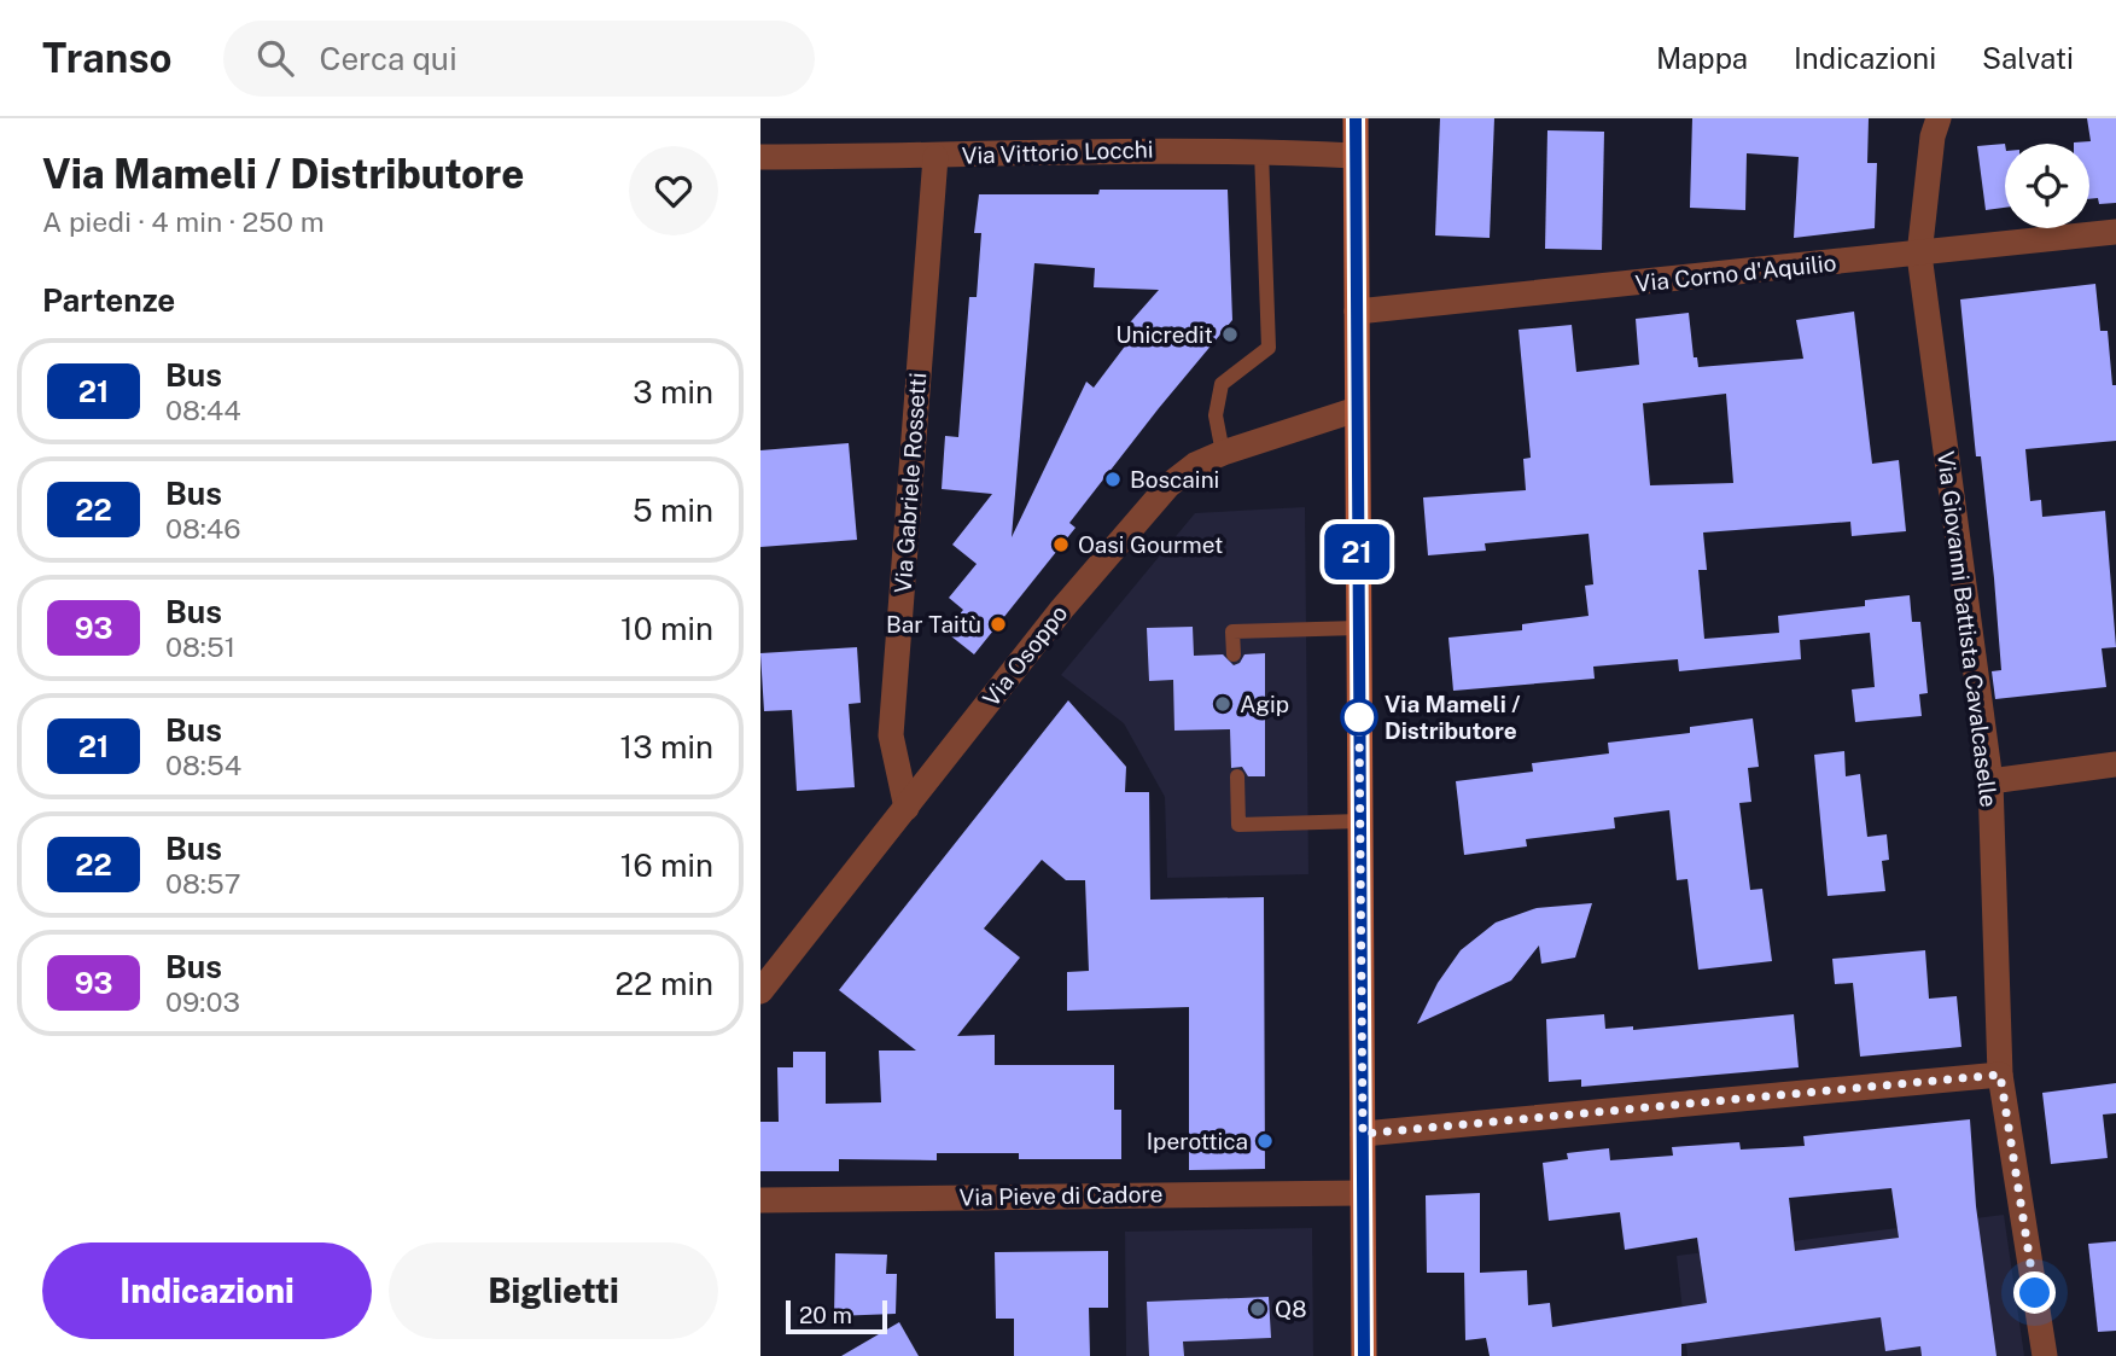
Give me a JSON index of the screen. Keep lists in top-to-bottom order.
{
  "streets": {
    "street": [
      "Via Vittorio Locchi",
      "Via Corno d'Aquilio",
      "Via Gabriele Rossetti",
      "Via Giovanni Battista Cavalcaselle",
      "Via Osoppo",
      "Via Pieve di Cadore"
    ]
  },
  "crossings": [
    ["Via Vittorio Locchi", "Via Gabriele Rossetti"],
    ["Via Corno d'Aquilio", "Via Giovanni Battista Cavalcaselle"],
    ["Via Gabriele Rossetti", "Via Osoppo"]
  ],
  "places": [
    "Unicredit",
    "Boscaini",
    "Oasi Gourmet",
    "Bar Taitù",
    "Agip",
    "Via Mameli / Distributore",
    "Iperottica",
    "Q8"
  ],
  "lines": ["bus line 21"],
  "scale_bar": "20 m",
  "page": {
    "header": "Transo",
    "search": "Cerca qui",
    "nav": ["Mappa", "Indicazioni", "Salvati"],
    "heading": [
      ["Via Mameli / Distributore", "A piedi · 4 min · 250 m"],
      "Partenze"
    ],
    "on_map": "21",
    "list": [
      {
        "mark": "21",
        "name": "Bus",
        "note": "08:44",
        "value": "3 min"
      },
      {
        "mark": "22",
        "name": "Bus",
        "note": "08:46",
        "value": "5 min"
      },
      {
        "mark": "93",
        "name": "Bus",
        "note": "08:51",
        "value": "10 min"
      },
      {
        "mark": "21",
        "name": "Bus",
        "note": "08:54",
        "value": "13 min"
      },
      {
        "mark": "22",
        "name": "Bus",
        "note": "08:57",
        "value": "16 min"
      },
      {
        "mark": "93",
        "name": "Bus",
        "note": "09:03",
        "value": "22 min"
      }
    ],
    "buttons": ["Indicazioni", "Biglietti"],
    "scale": "20 m"
  }
}
